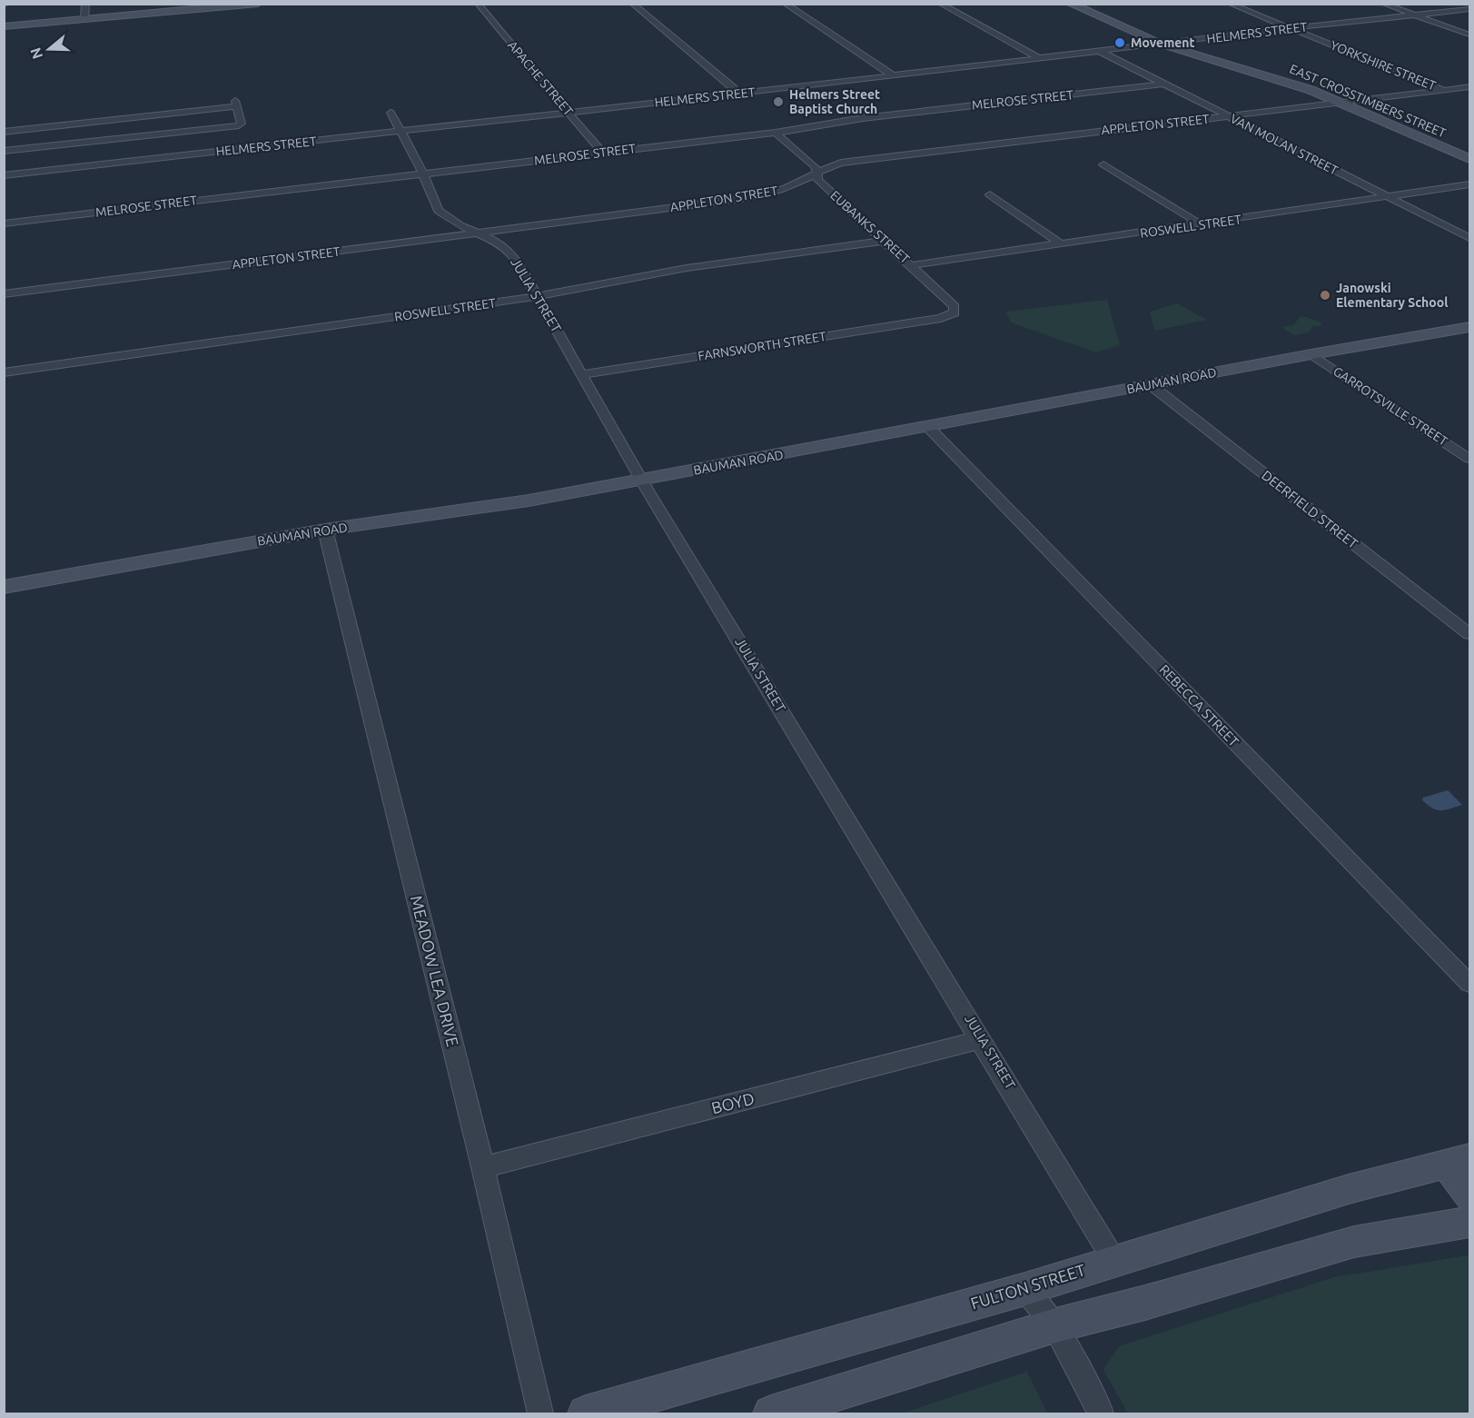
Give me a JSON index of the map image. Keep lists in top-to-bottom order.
{
  "streets": {
    "main road": ["EAST CROSSTIMBERS STREET", "BAUMAN ROAD", "FULTON STREET"],
    "street": [
      "HELMERS STREET",
      "YORKSHIRE STREET",
      "APACHE STREET",
      "MELROSE STREET",
      "APPLETON STREET",
      "VAN MOLAN STREET",
      "ROSWELL STREET",
      "EUBANKS STREET",
      "JULIA STREET",
      "FARNSWORTH STREET",
      "GARROTSVILLE STREET",
      "DEERFIELD STREET",
      "REBECCA STREET",
      "MEADOW LEA DRIVE",
      "BOYD"
    ]
  },
  "crossings": [
    ["HELMERS STREET", "YORKSHIRE STREET"],
    ["HELMERS STREET", "APACHE STREET"],
    ["HELMERS STREET", "EAST CROSSTIMBERS STREET"],
    ["HELMERS STREET", "VAN MOLAN STREET"],
    ["HELMERS STREET", "JULIA STREET"],
    ["YORKSHIRE STREET", "APPLETON STREET"],
    ["APACHE STREET", "MELROSE STREET"],
    ["MELROSE STREET", "VAN MOLAN STREET"],
    ["MELROSE STREET", "EUBANKS STREET"],
    ["MELROSE STREET", "JULIA STREET"],
    ["EAST CROSSTIMBERS STREET", "APPLETON STREET"],
    ["APPLETON STREET", "VAN MOLAN STREET"],
    ["APPLETON STREET", "EUBANKS STREET"],
    ["APPLETON STREET", "JULIA STREET"],
    ["VAN MOLAN STREET", "ROSWELL STREET"],
    ["ROSWELL STREET", "EUBANKS STREET"],
    ["ROSWELL STREET", "JULIA STREET"],
    ["EUBANKS STREET", "FARNSWORTH STREET"],
    ["JULIA STREET", "FARNSWORTH STREET"],
    ["JULIA STREET", "BAUMAN ROAD"],
    ["JULIA STREET", "BOYD"],
    ["JULIA STREET", "FULTON STREET"],
    ["BAUMAN ROAD", "GARROTSVILLE STREET"],
    ["BAUMAN ROAD", "DEERFIELD STREET"],
    ["BAUMAN ROAD", "REBECCA STREET"],
    ["BAUMAN ROAD", "MEADOW LEA DRIVE"],
    ["MEADOW LEA DRIVE", "BOYD"]
  ],
  "places": ["Movement", "Helmers Street Baptist Church", "Janowski Elementary School"],
  "north": "left"
}
